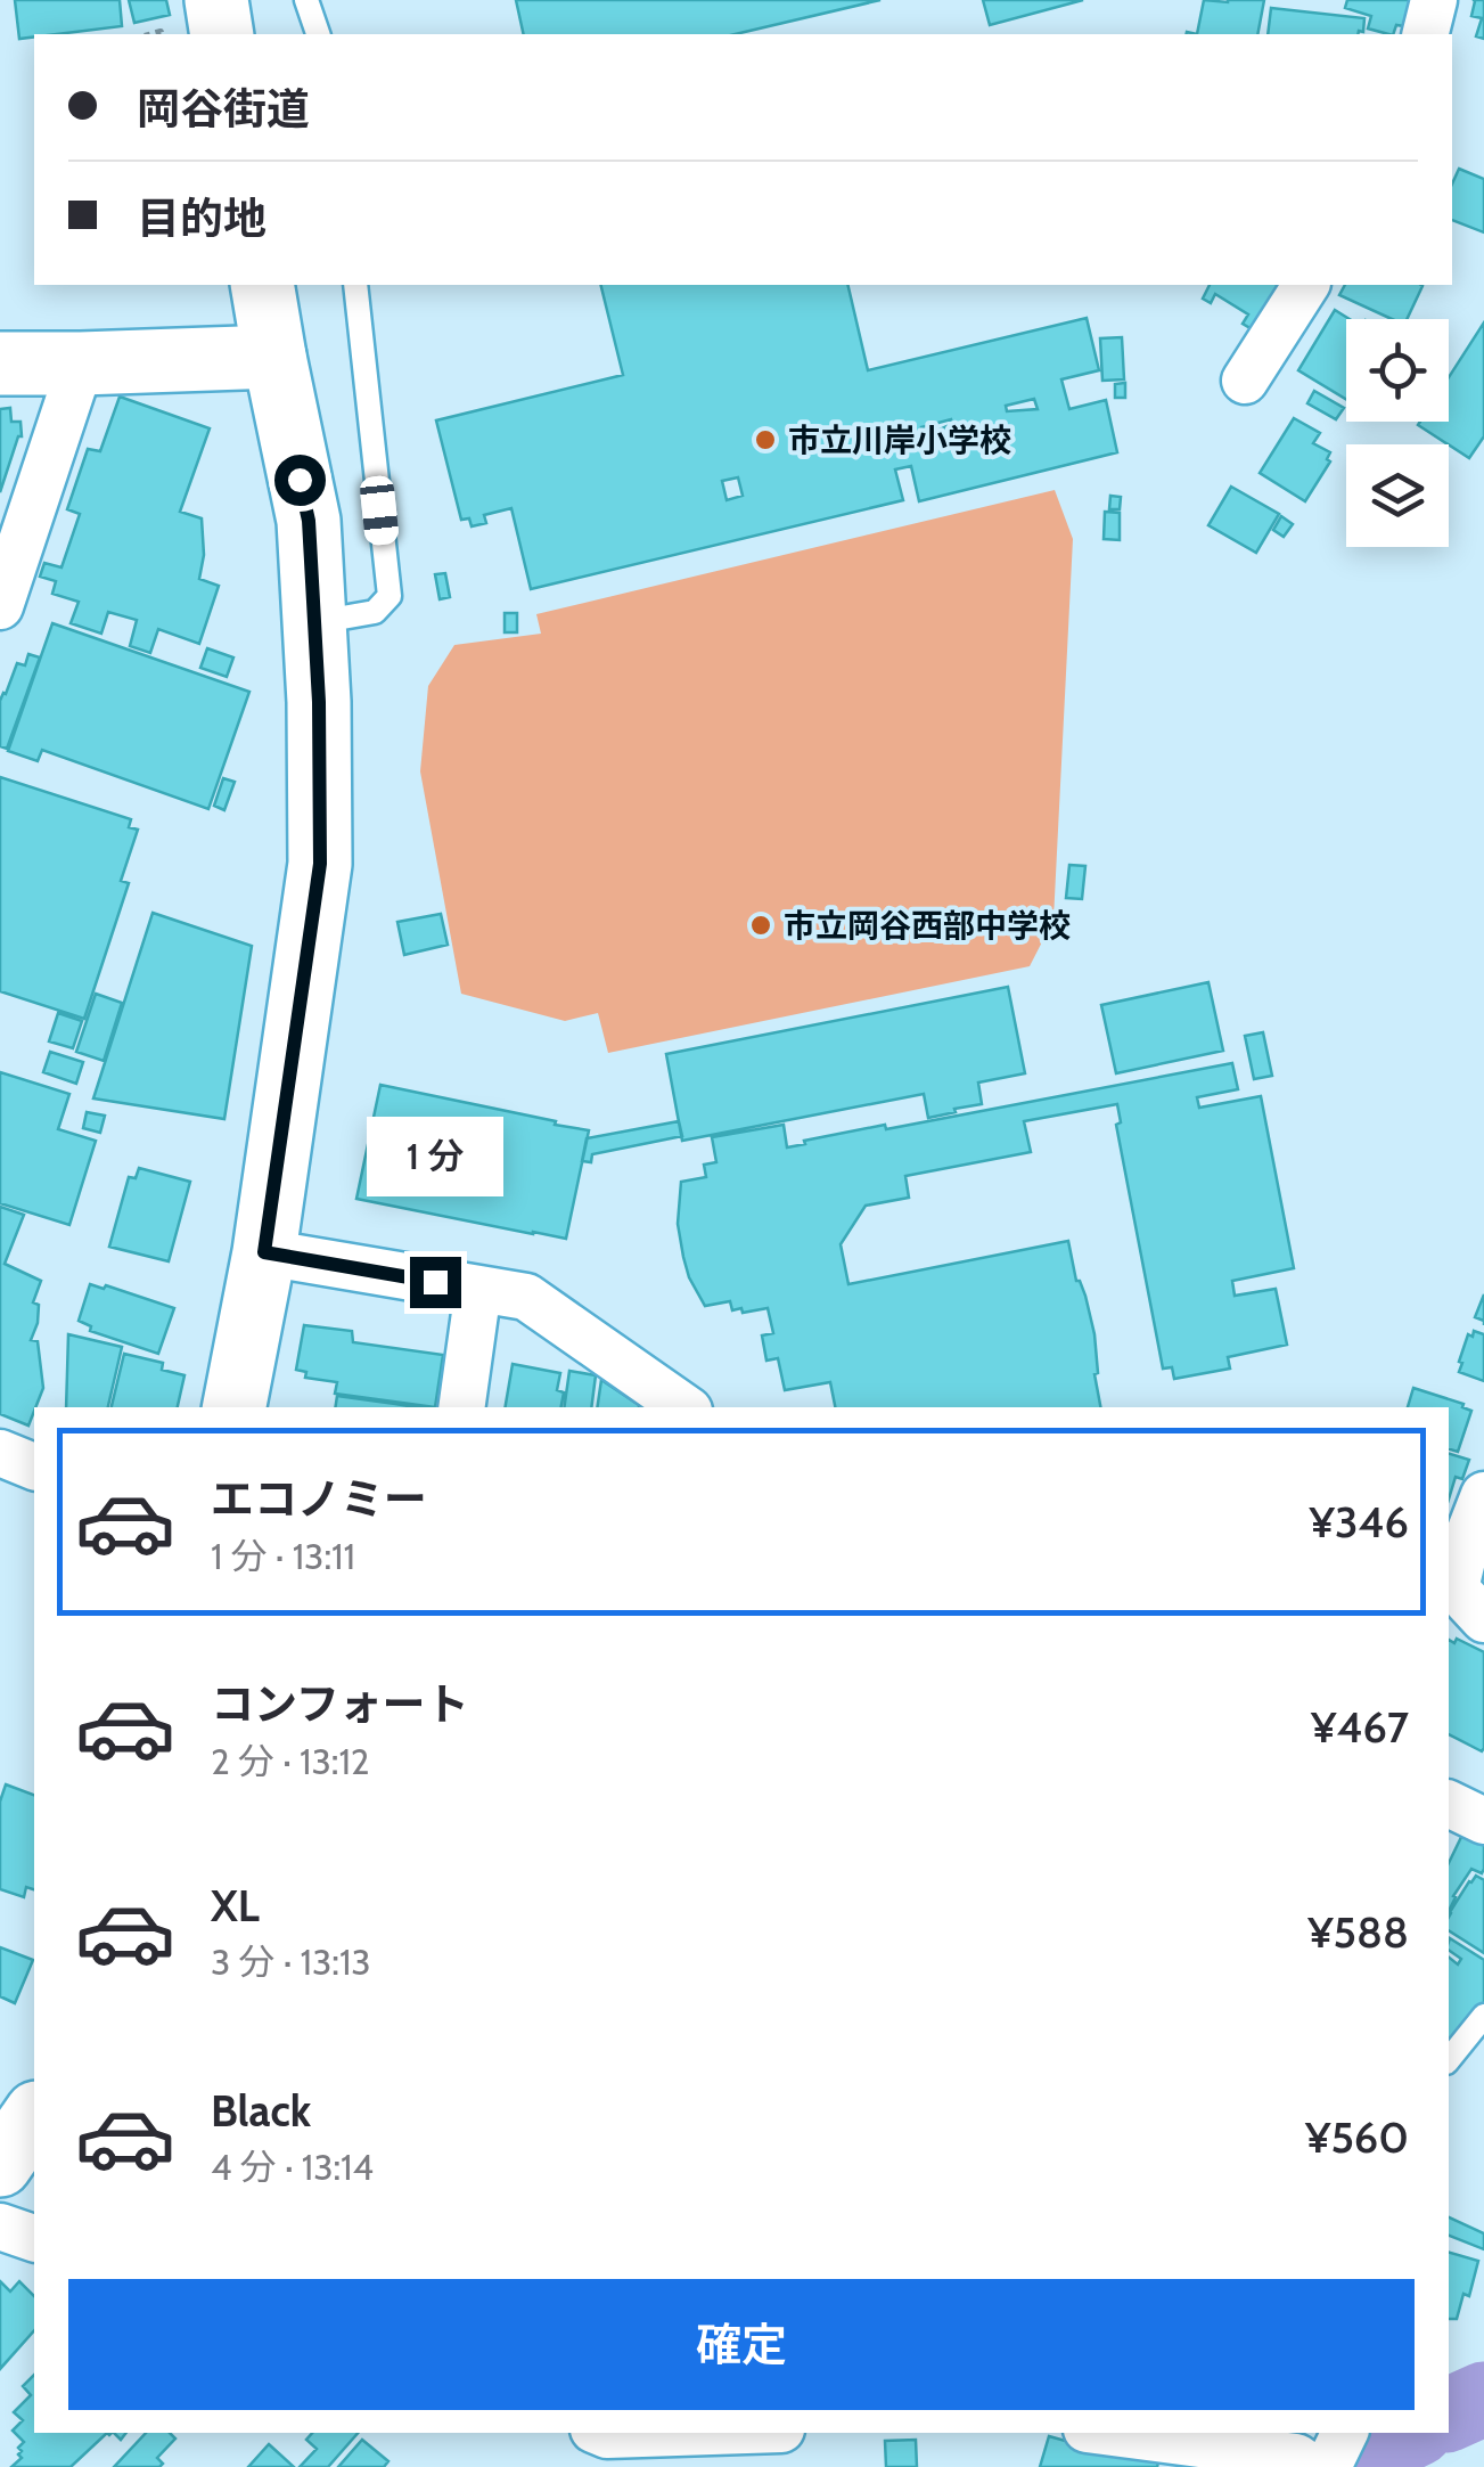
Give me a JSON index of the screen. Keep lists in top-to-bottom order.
{
  "places": ["市立川岸小学校", "市立岡谷西部中学校"],
  "page": {
    "banner": ["岡谷街道", "目的地"],
    "bubble": "1 分",
    "list": [
      {
        "name": "エコノミー",
        "note": "1 分 · 13:11",
        "value": "¥346"
      },
      {
        "name": "コンフォート",
        "note": "2 分 · 13:12",
        "value": "¥467"
      },
      {
        "name": "XL",
        "note": "3 分 · 13:13",
        "value": "¥588"
      },
      {
        "name": "Black",
        "note": "4 分 · 13:14",
        "value": "¥560"
      }
    ],
    "buttons": "確定"
  }
}
